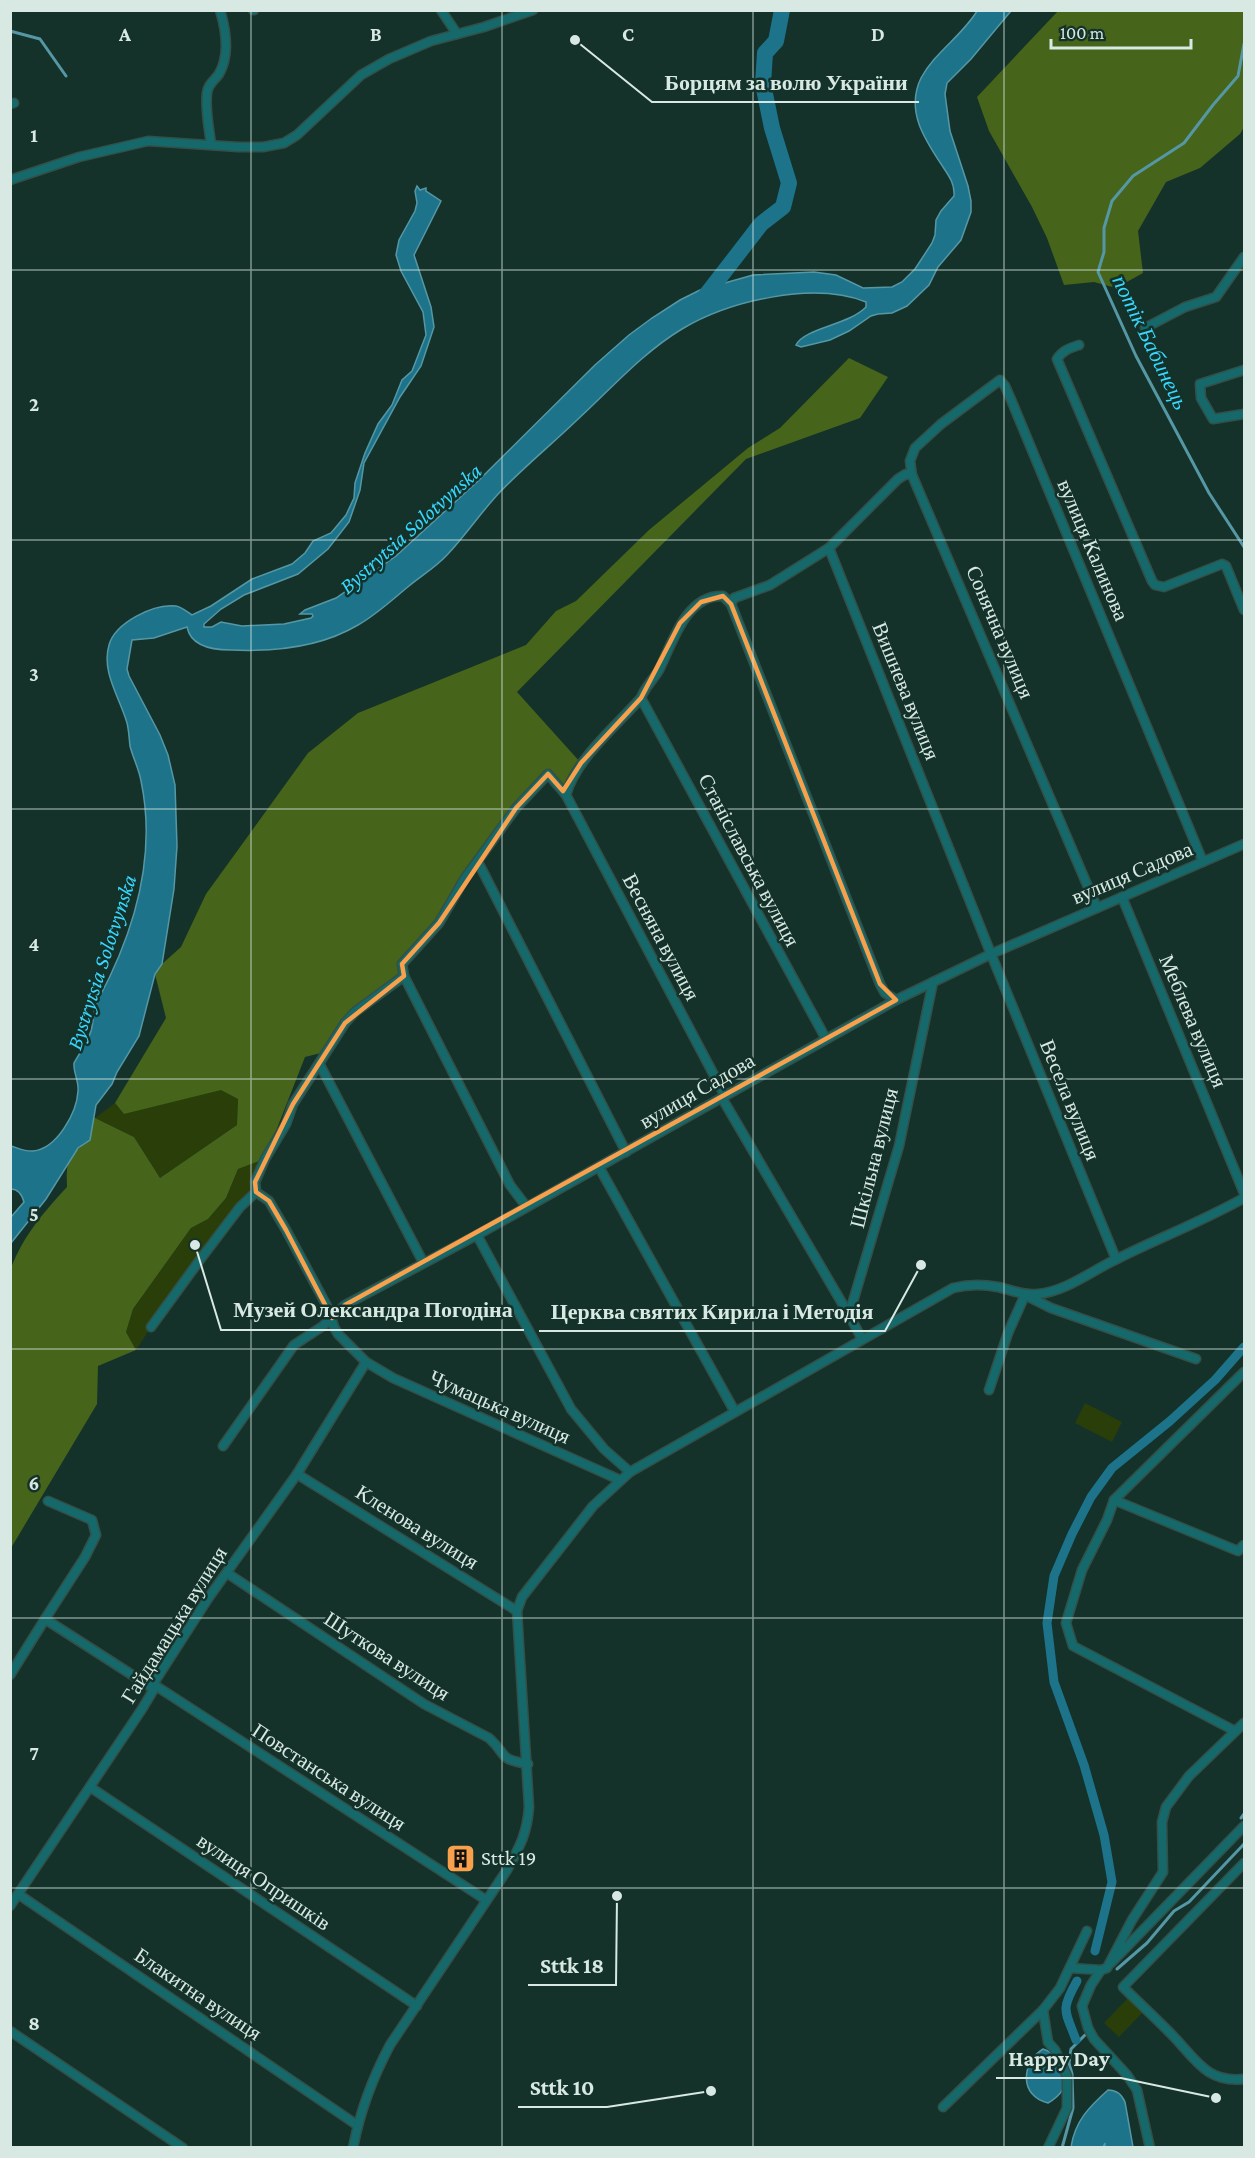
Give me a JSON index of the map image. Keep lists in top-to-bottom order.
{
  "streets": {
    "street": [
      "вулиця Калинова",
      "Сонячна вулиця",
      "Вишнева вулиця",
      "Станіславська вулиця",
      "вулиця Садова",
      "Весняна вулиця",
      "Меблева вулиця",
      "Весела вулиця",
      "Шкільна вулиця",
      "Чумацька вулиця",
      "Кленова вулиця",
      "Гайдамацька вулиця",
      "Шуткова вулиця",
      "Повстанська вулиця",
      "вулиця Опришків",
      "Блакитна вулиця"
    ]
  },
  "crossings": [
    ["вулиця Калинова", "Сонячна вулиця"],
    ["вулиця Калинова", "вулиця Садова"],
    ["Сонячна вулиця", "вулиця Садова"],
    ["Вишнева вулиця", "вулиця Садова"],
    ["Вишнева вулиця", "Весела вулиця"],
    ["Станіславська вулиця", "вулиця Садова"],
    ["вулиця Садова", "Весняна вулиця"],
    ["вулиця Садова", "Меблева вулиця"],
    ["вулиця Садова", "Весела вулиця"],
    ["вулиця Садова", "Шкільна вулиця"],
    ["вулиця Садова", "Чумацька вулиця"],
    ["Весняна вулиця", "Шкільна вулиця"],
    ["Чумацька вулиця", "Гайдамацька вулиця"],
    ["Кленова вулиця", "Гайдамацька вулиця"],
    ["Гайдамацька вулиця", "Шуткова вулиця"],
    ["Гайдамацька вулиця", "Повстанська вулиця"],
    ["Гайдамацька вулиця", "вулиця Опришків"],
    ["Гайдамацька вулиця", "Блакитна вулиця"]
  ],
  "water": ["потік Бабинець", "Bystrytsia Solotvynska"],
  "places": {
    "other": [
      "Борцям за волю України",
      "Музей Олександра Погодіна",
      "Церква святих Кирила і Методія",
      "Sttk 18",
      "Sttk 10",
      "Happy Day"
    ],
    "building": ["Sttk 19"]
  },
  "scale_bar": "100 m",
  "grid": {
    "columns": [
      "A",
      "B",
      "C",
      "D"
    ],
    "rows": [
      "1",
      "2",
      "3",
      "4",
      "5",
      "6",
      "7",
      "8"
    ]
  }
}
